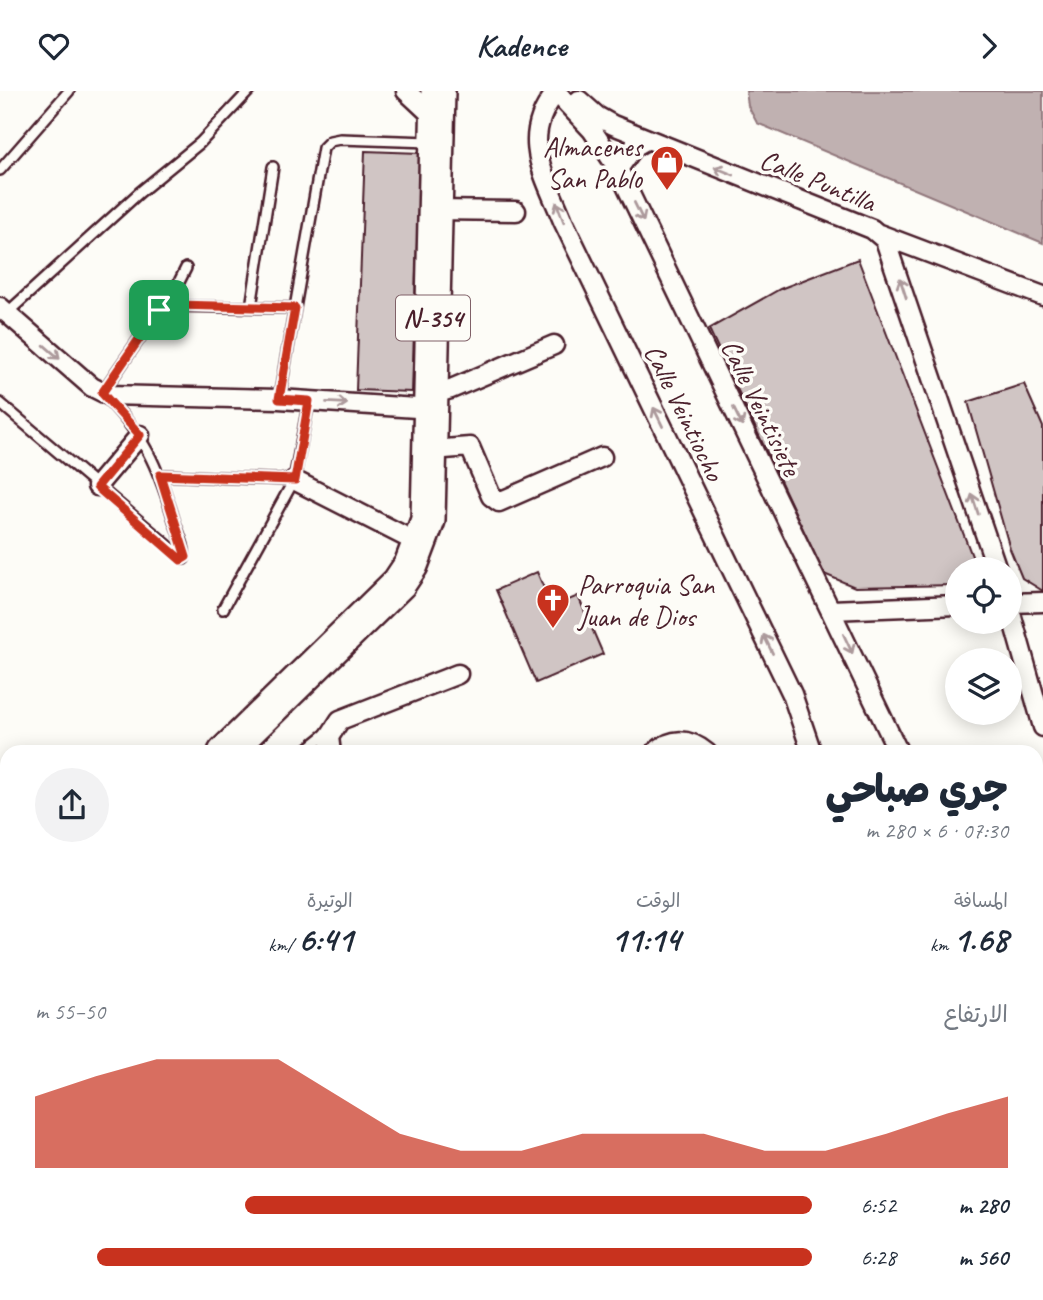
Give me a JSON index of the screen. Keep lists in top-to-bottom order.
{
  "streets": {
    "highway": ["N-354"],
    "street": ["Calle Puntilla", "Calle Veintisiete", "Calle Veintiocho"]
  },
  "crossings": [
    ["Calle Puntilla", "Calle Veintisiete"],
    ["Calle Puntilla", "Calle Veintiocho"],
    ["Calle Veintisiete", "Calle Veintiocho"]
  ],
  "one_way": ["Calle Puntilla", "Calle Veintisiete", "Calle Veintiocho"],
  "places": {
    "shop": ["Almacenes San Pablo"],
    "church": ["Parroquia San Juan de Dios"]
  },
  "page": {
    "header": "Kadence",
    "heading": ["جري صباحي", "07:30 · 6 × 280 m"],
    "stats": [
      ["المسافة", "1.68 km"],
      ["الوقت", "11:14"],
      ["الوتيرة", "6:41 /km"]
    ],
    "chart": ["الارتفاع", "50–55 m"],
    "list": [
      {
        "name": "280 m",
        "note": "6:52"
      },
      {
        "name": "560 m",
        "note": "6:28"
      }
    ]
  }
}
